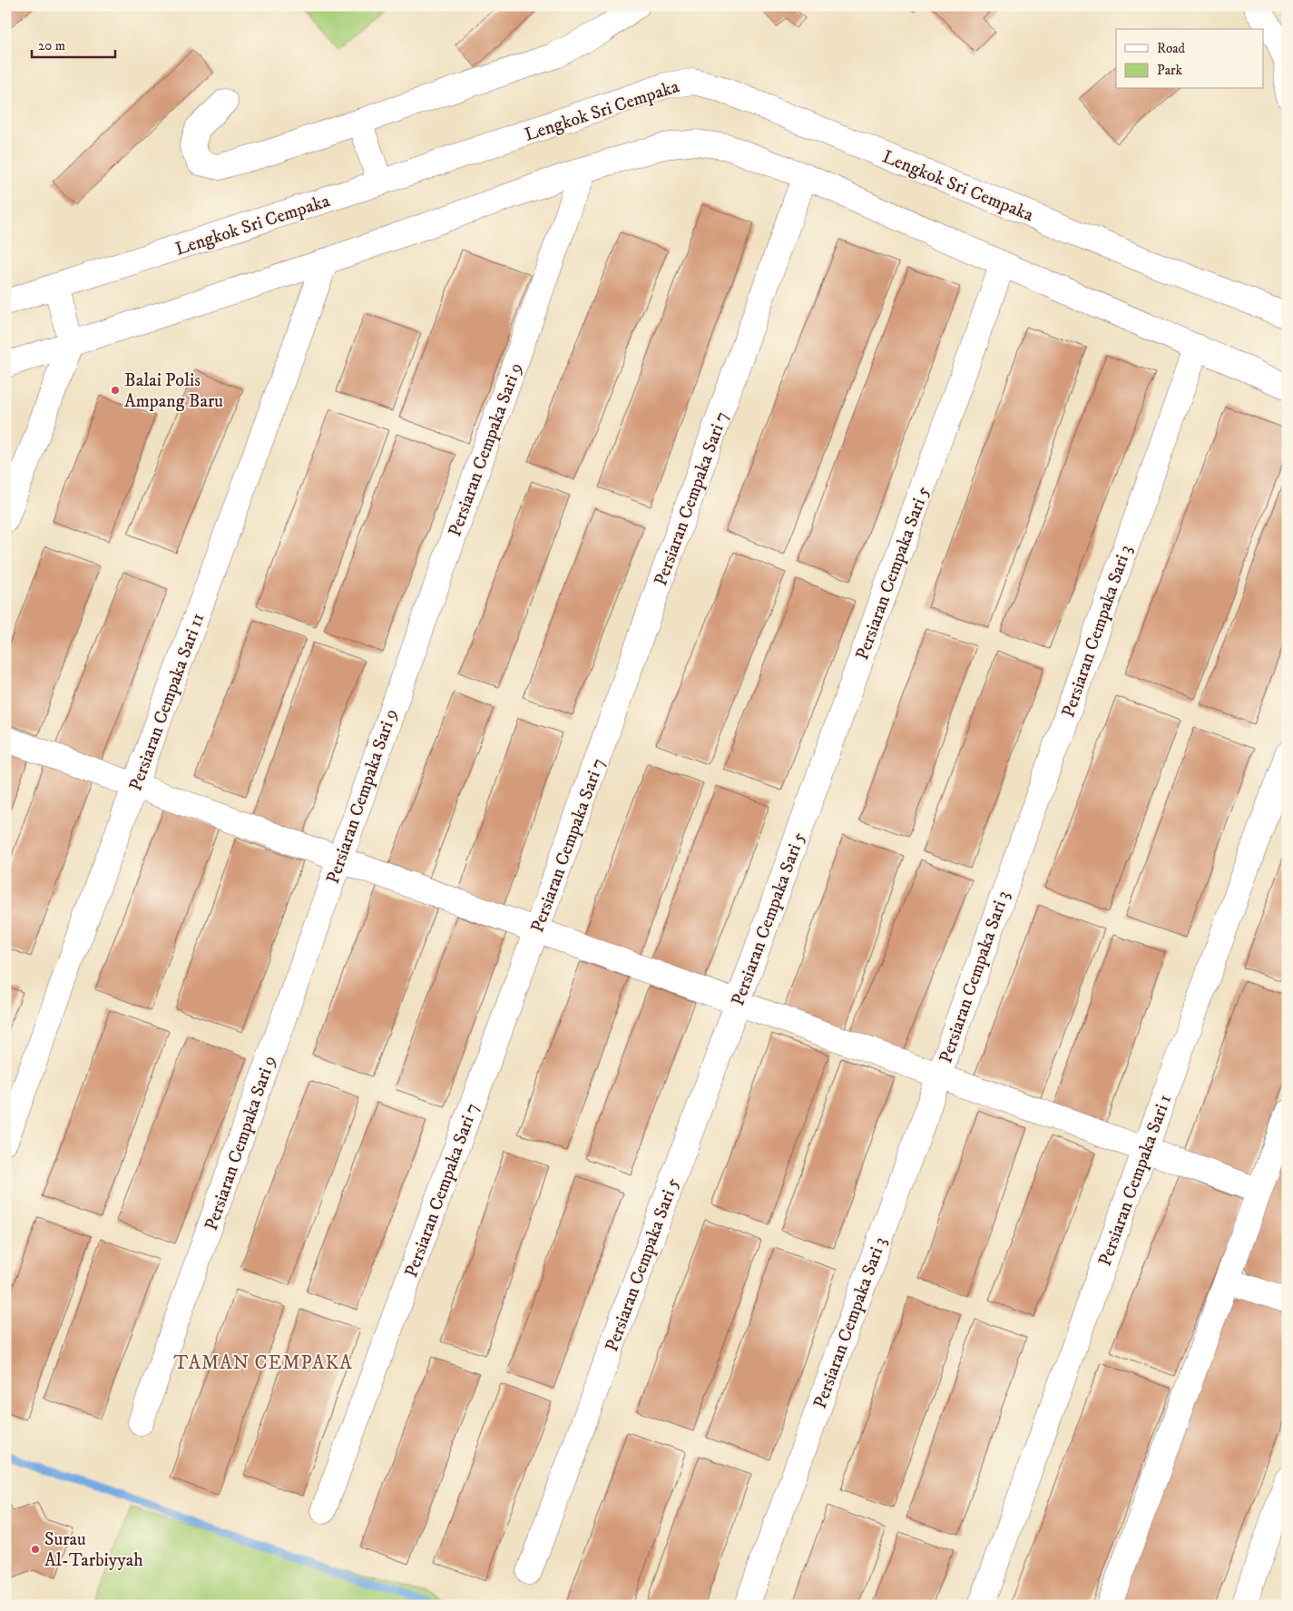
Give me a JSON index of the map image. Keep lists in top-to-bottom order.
{
  "streets": {
    "street": [
      "Lengkok Sri Cempaka",
      "Persiaran Cempaka Sari 9",
      "Persiaran Cempaka Sari 7",
      "Persiaran Cempaka Sari 5",
      "Persiaran Cempaka Sari 3",
      "Persiaran Cempaka Sari 11",
      "Persiaran Cempaka Sari 1"
    ]
  },
  "districts": ["TAMAN CEMPAKA"],
  "places": ["Balai Polis Ampang Baru", "Surau Al-Tarbiyyah"],
  "legend": ["Road", "Park"],
  "scale_bar": "20 m"
}
